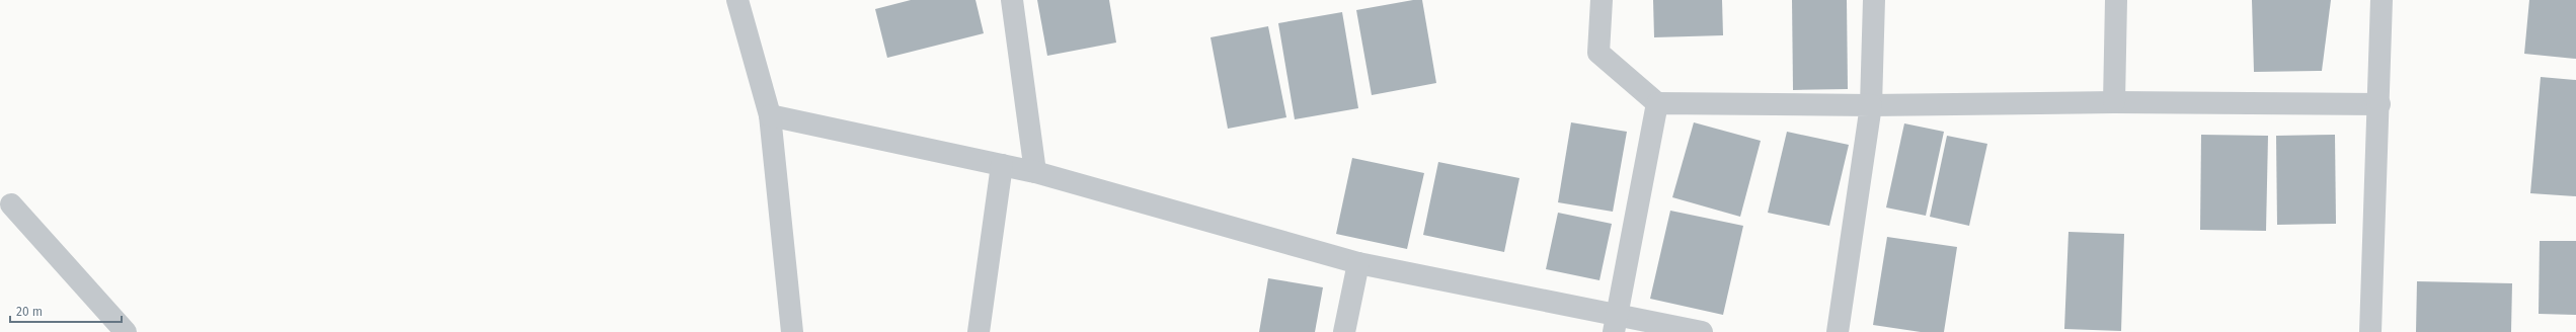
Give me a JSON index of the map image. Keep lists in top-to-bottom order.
{
  "scale_bar": "20 m"
}
